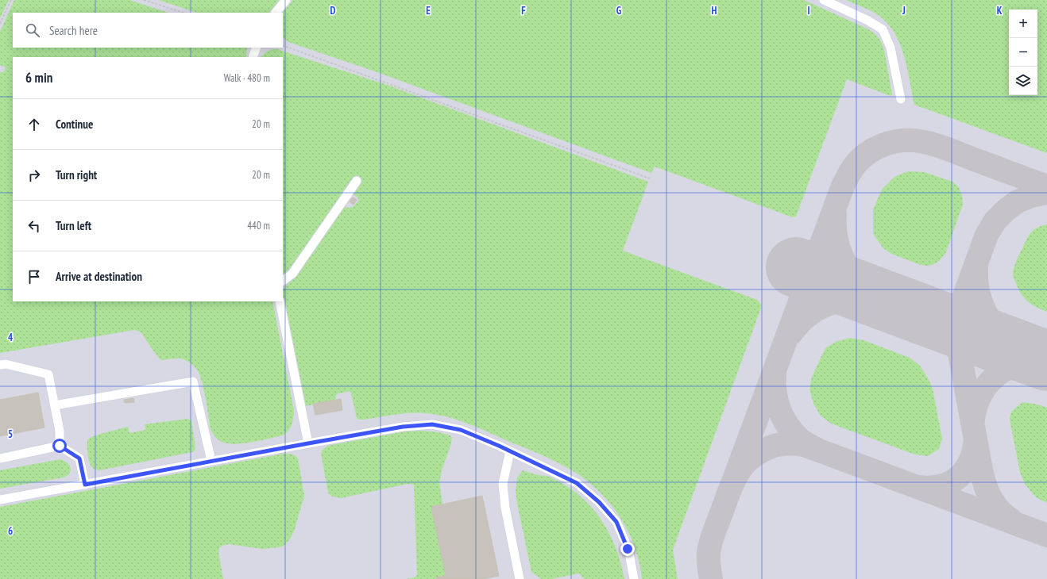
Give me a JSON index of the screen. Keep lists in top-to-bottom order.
{
  "page": {
    "map_buttons": ["+", "−"],
    "search": "Search here",
    "heading": ["6 min", "Walk · 480 m"],
    "list": [
      ["Continue", "20 m"],
      ["Turn right", "20 m"],
      ["Turn left", "440 m"],
      "Arrive at destination"
    ]
  },
  "grid": {
    "columns": [
      "D",
      "E",
      "F",
      "G",
      "H",
      "I",
      "J",
      "K"
    ],
    "rows": ["4", "5", "6"]
  }
}
